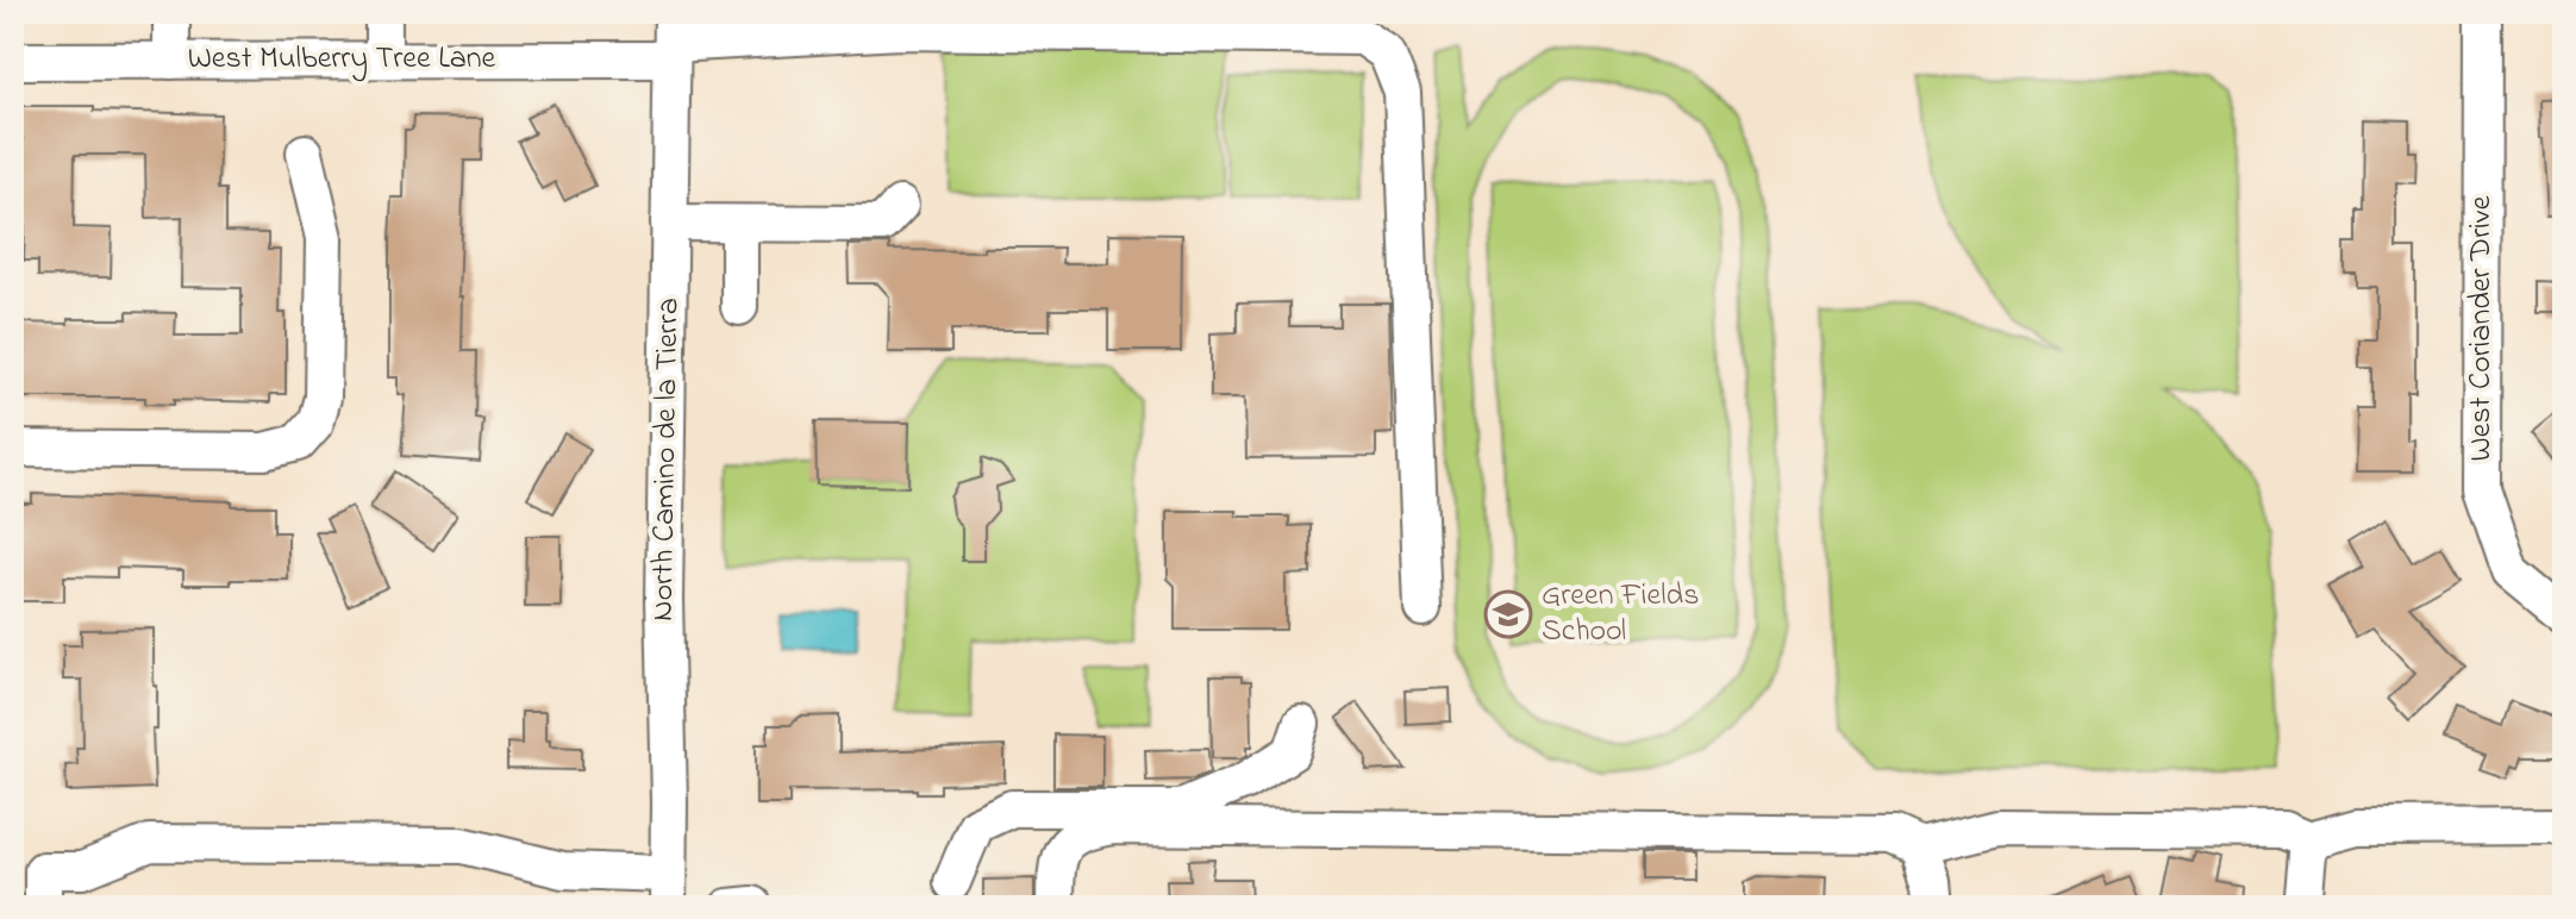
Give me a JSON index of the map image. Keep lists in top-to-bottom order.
{
  "streets": {
    "street": ["West Mulberry Tree Lane", "West Coriander Drive", "North Camino de la Tierra"]
  },
  "crossings": [
    ["West Mulberry Tree Lane", "North Camino de la Tierra"]
  ],
  "places": {
    "school or university": ["Green Fields School"]
  }
}
